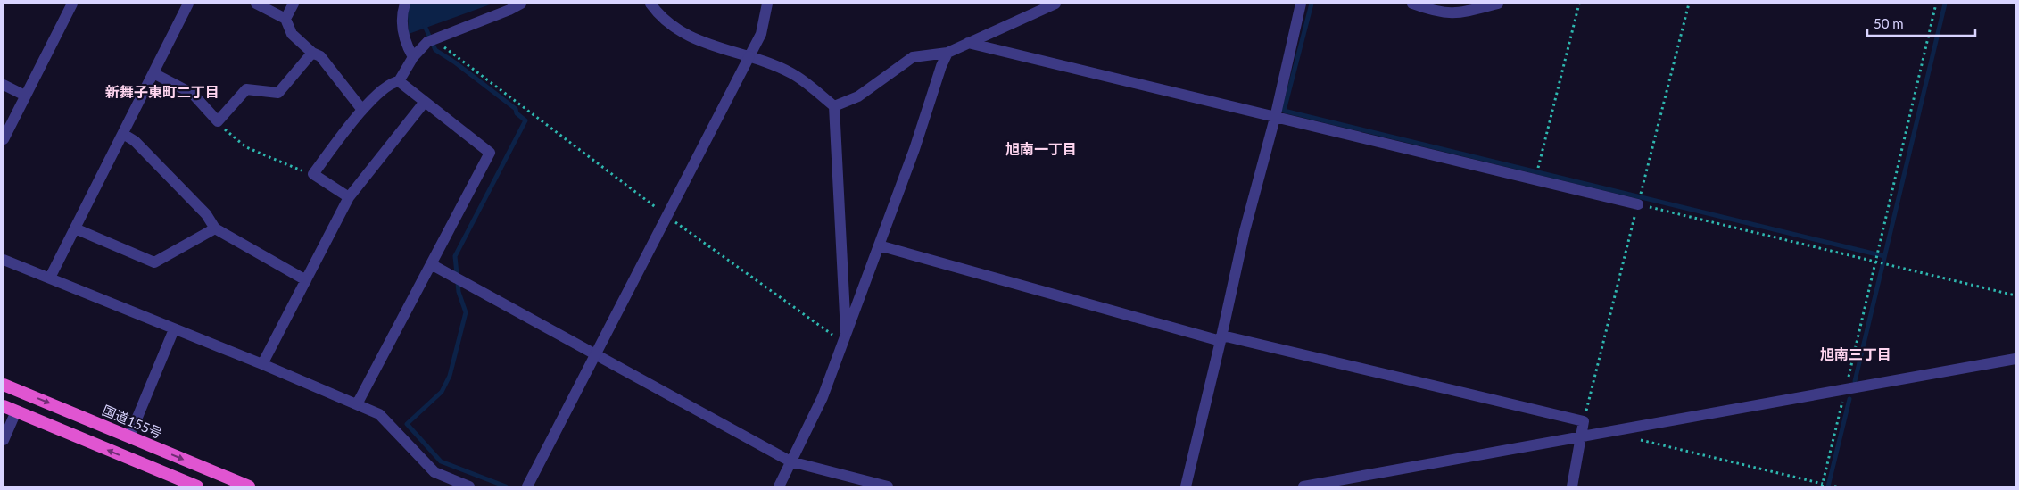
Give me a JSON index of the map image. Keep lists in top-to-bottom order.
{
  "streets": {
    "highway": ["国道155号"]
  },
  "districts": ["新舞子東町二丁目", "旭南一丁目", "旭南三丁目"],
  "scale_bar": "50 m"
}
